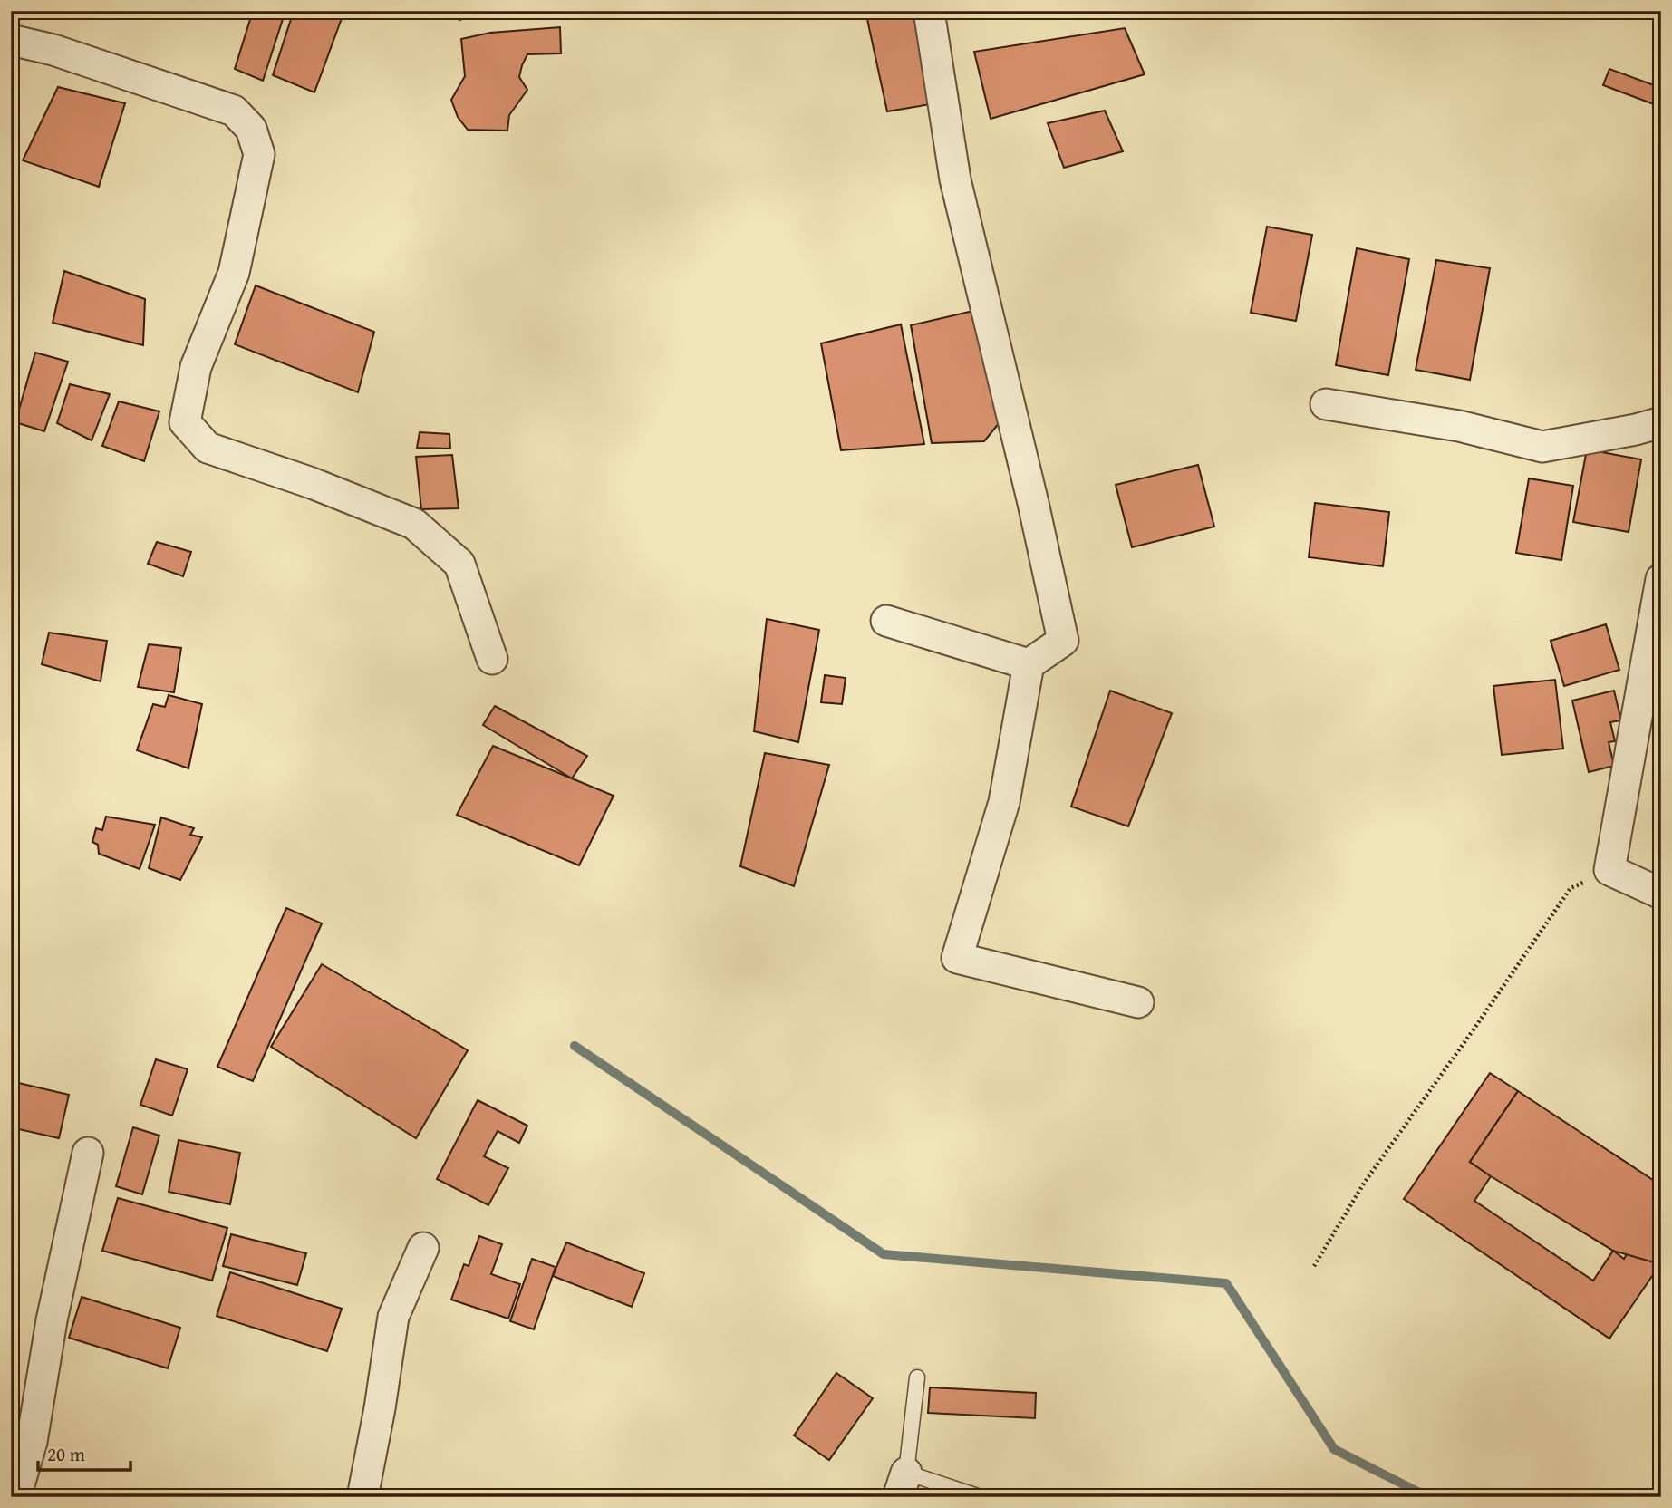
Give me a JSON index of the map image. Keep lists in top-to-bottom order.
{
  "scale_bar": "20 m"
}
